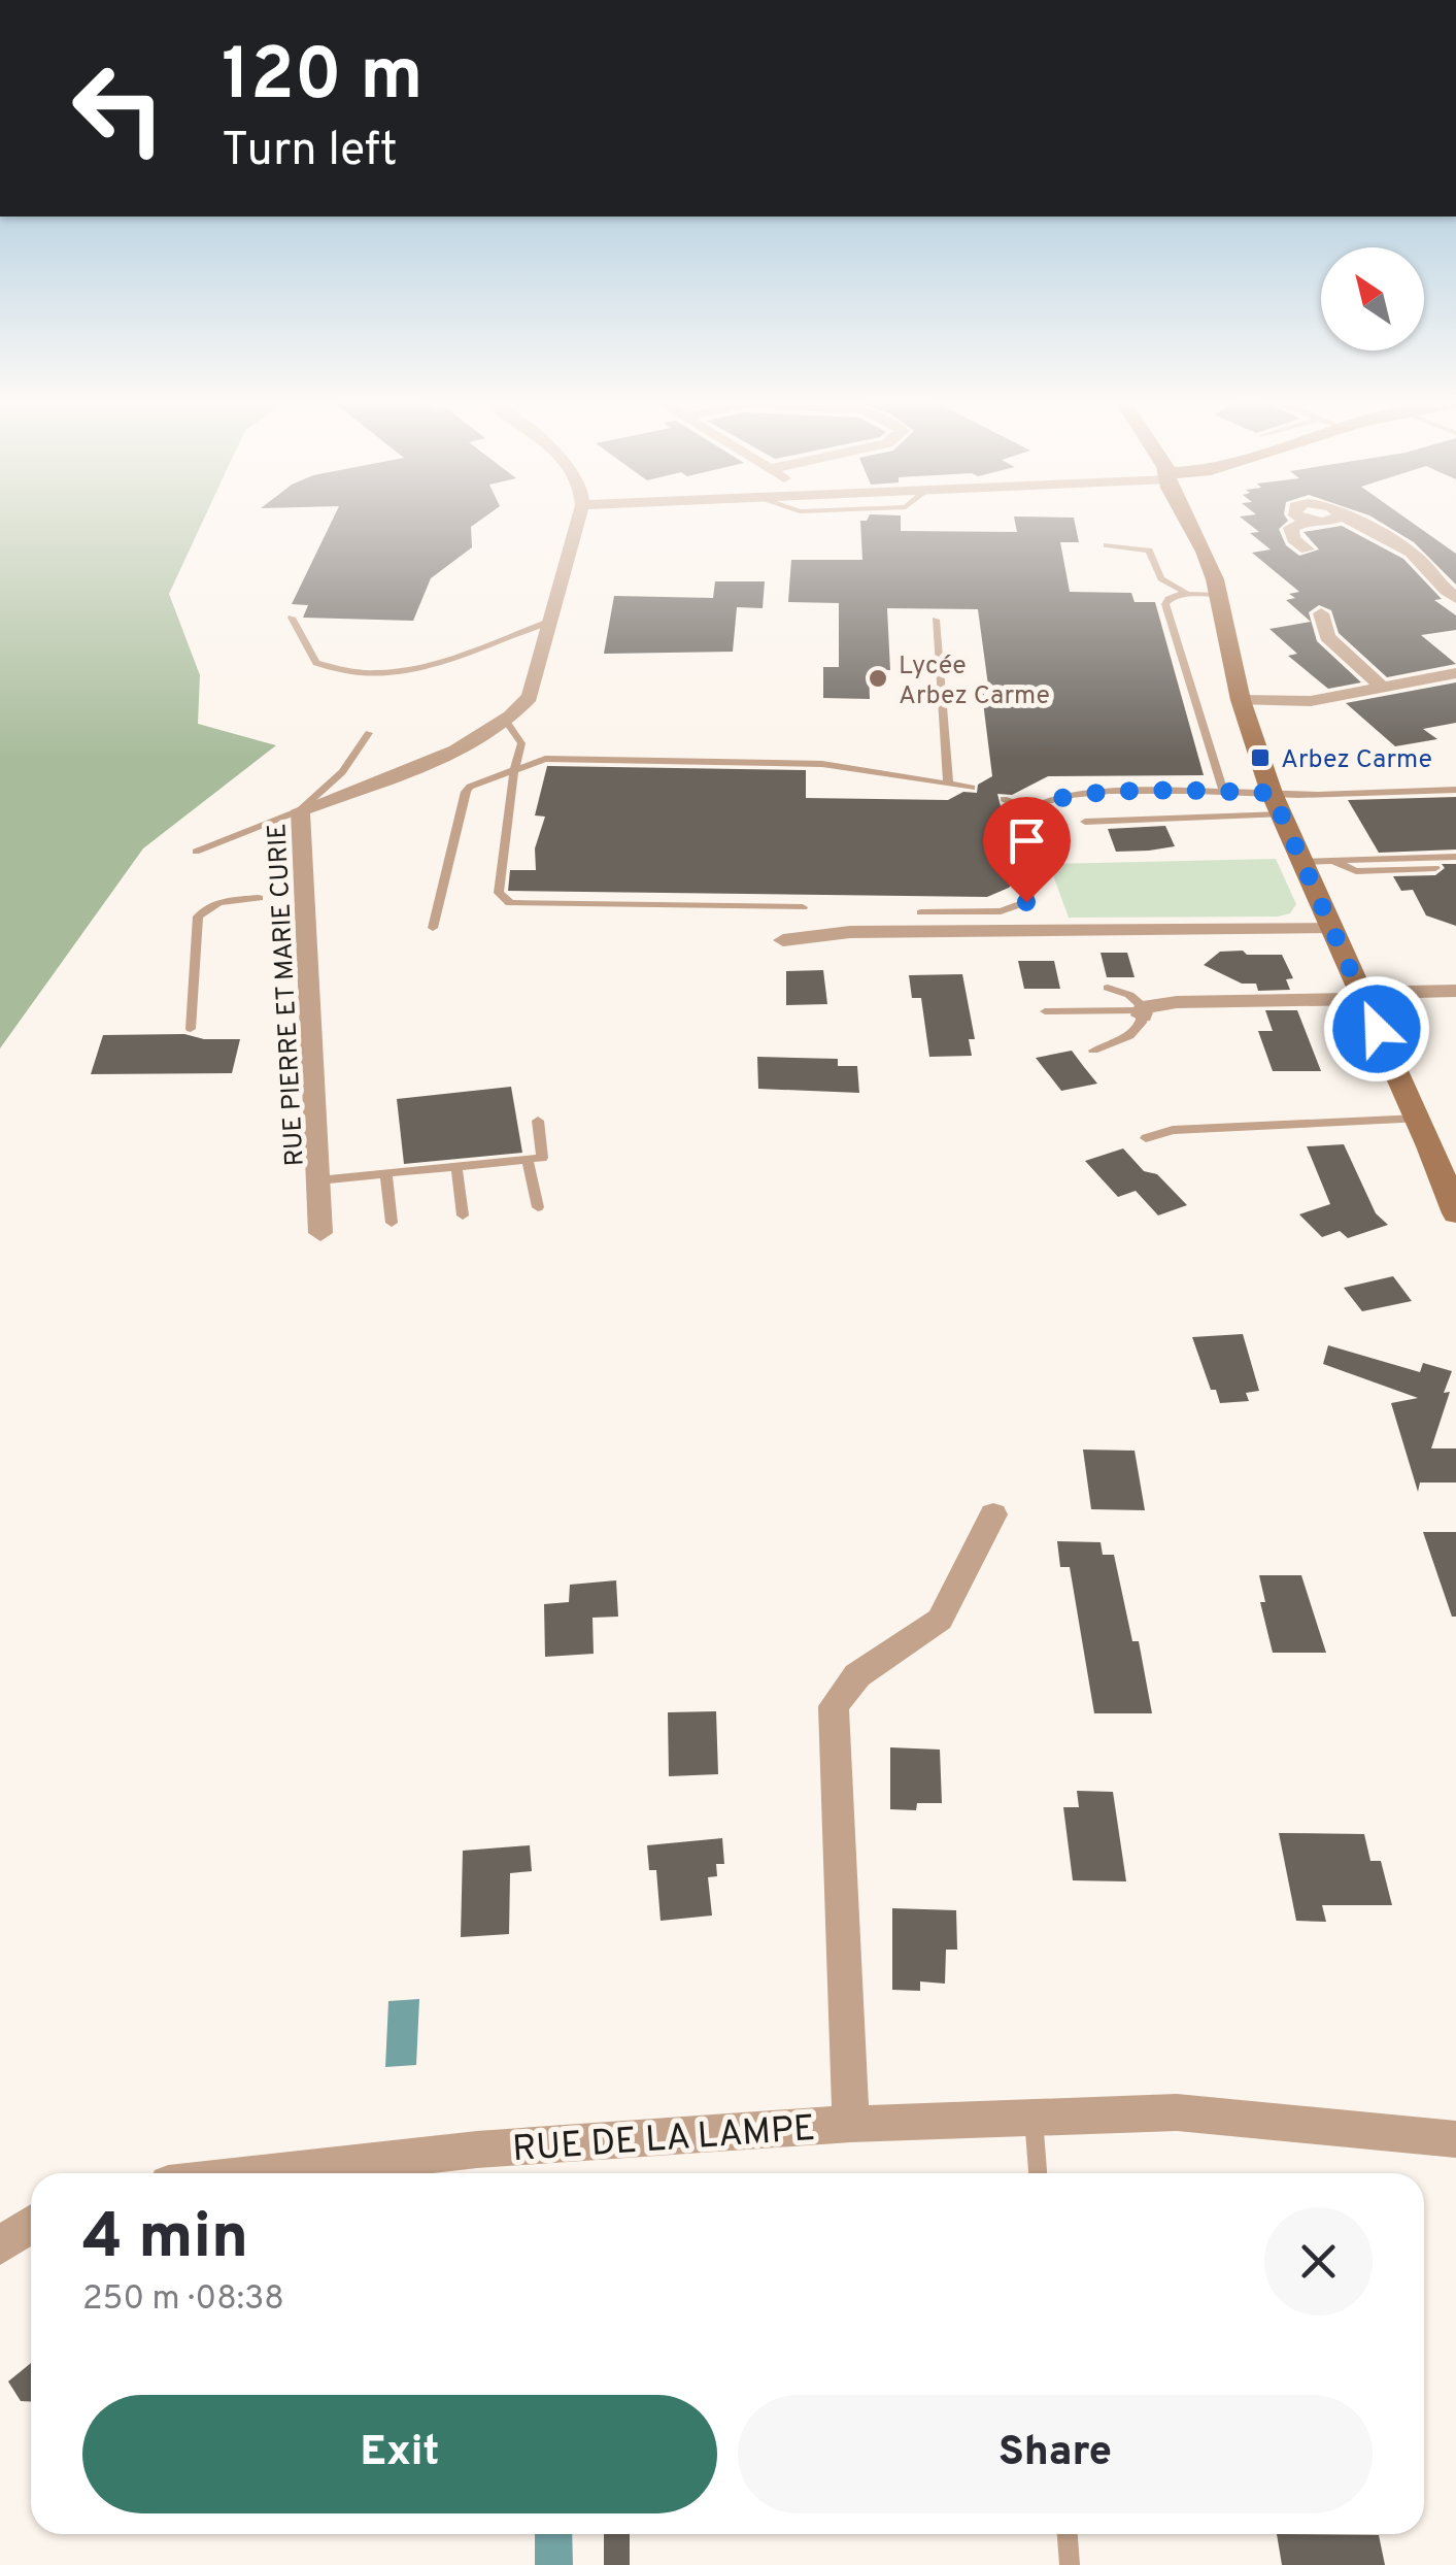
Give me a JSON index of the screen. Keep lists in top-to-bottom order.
{
  "streets": {
    "street": ["RUE PIERRE ET MARIE CURIE", "RUE DE LA LAMPE"]
  },
  "places": {
    "other": ["Lycée Arbez Carme"],
    "transit": ["Arbez Carme"]
  },
  "north": "top left",
  "page": {
    "turn": ["120 m", "Turn left"],
    "heading": ["4 min", "250 m · 08:38"],
    "buttons": ["Exit", "Share"]
  }
}
